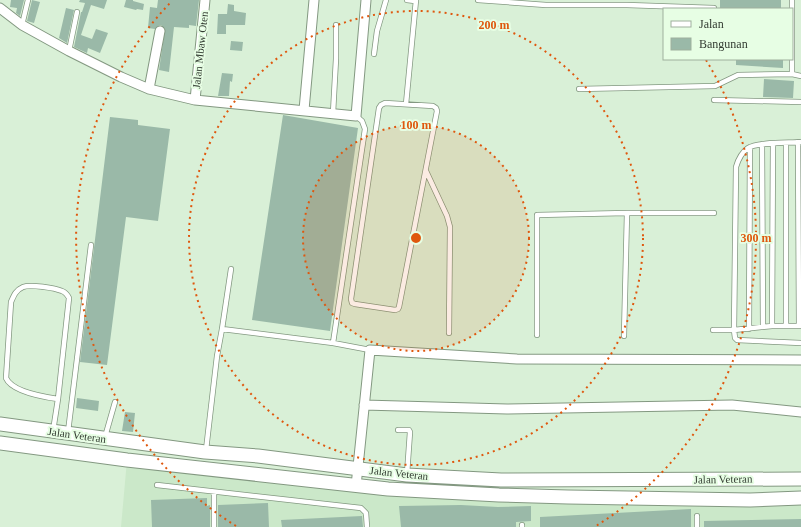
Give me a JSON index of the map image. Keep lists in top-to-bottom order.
{
  "streets": {
    "main road": ["Jalan Veteran"],
    "street": ["Jalan Mbaw Oten"]
  },
  "legend": ["Jalan", "Bangunan"],
  "rings": ["200 m", "100 m", "300 m"]
}
